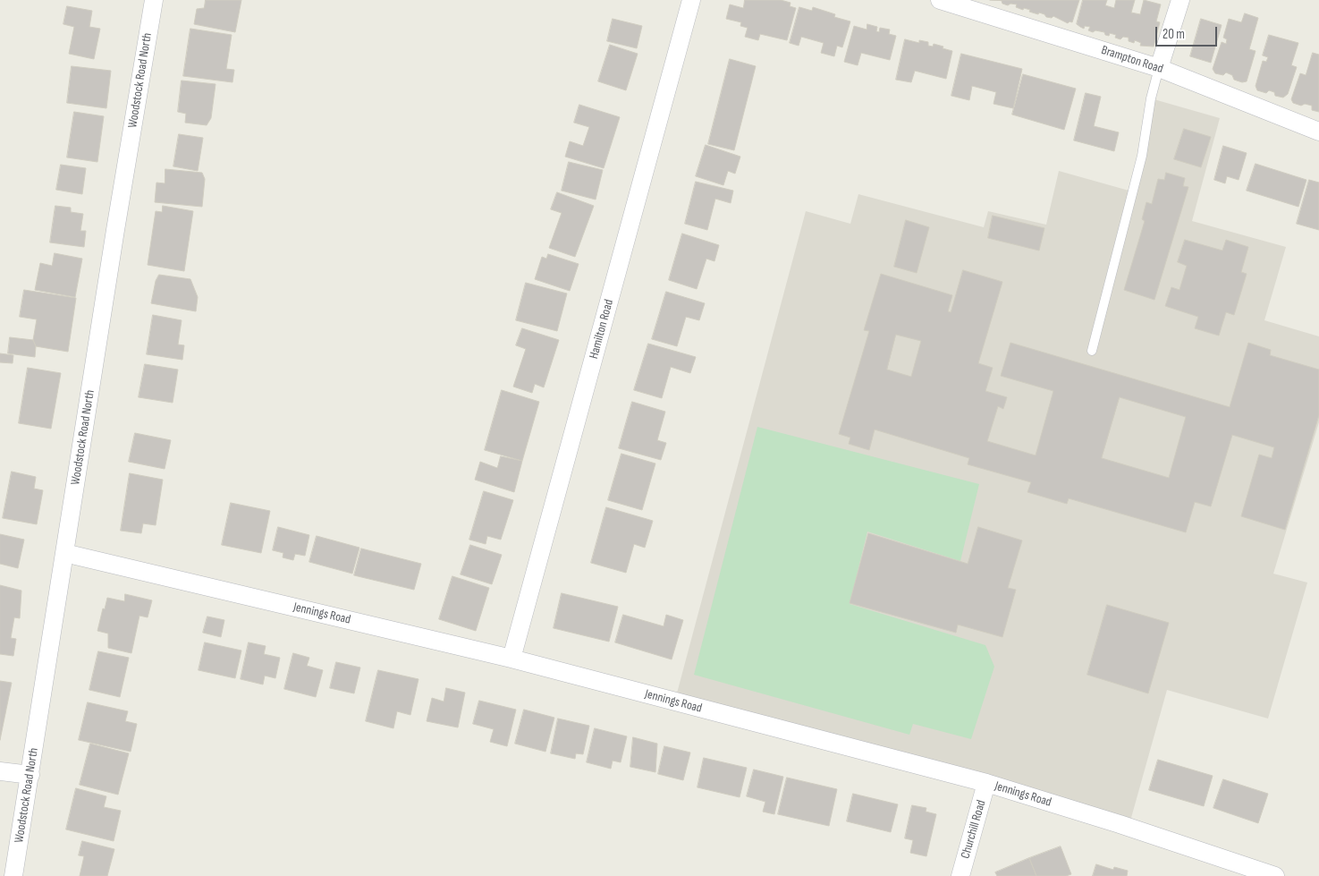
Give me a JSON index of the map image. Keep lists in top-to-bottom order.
{
  "streets": {
    "street": [
      "Brampton Road",
      "Woodstock Road North",
      "Hamilton Road",
      "Jennings Road",
      "Churchill Road"
    ]
  },
  "crossings": [
    ["Woodstock Road North", "Jennings Road"],
    ["Hamilton Road", "Jennings Road"],
    ["Jennings Road", "Churchill Road"]
  ],
  "scale_bar": "20 m"
}
